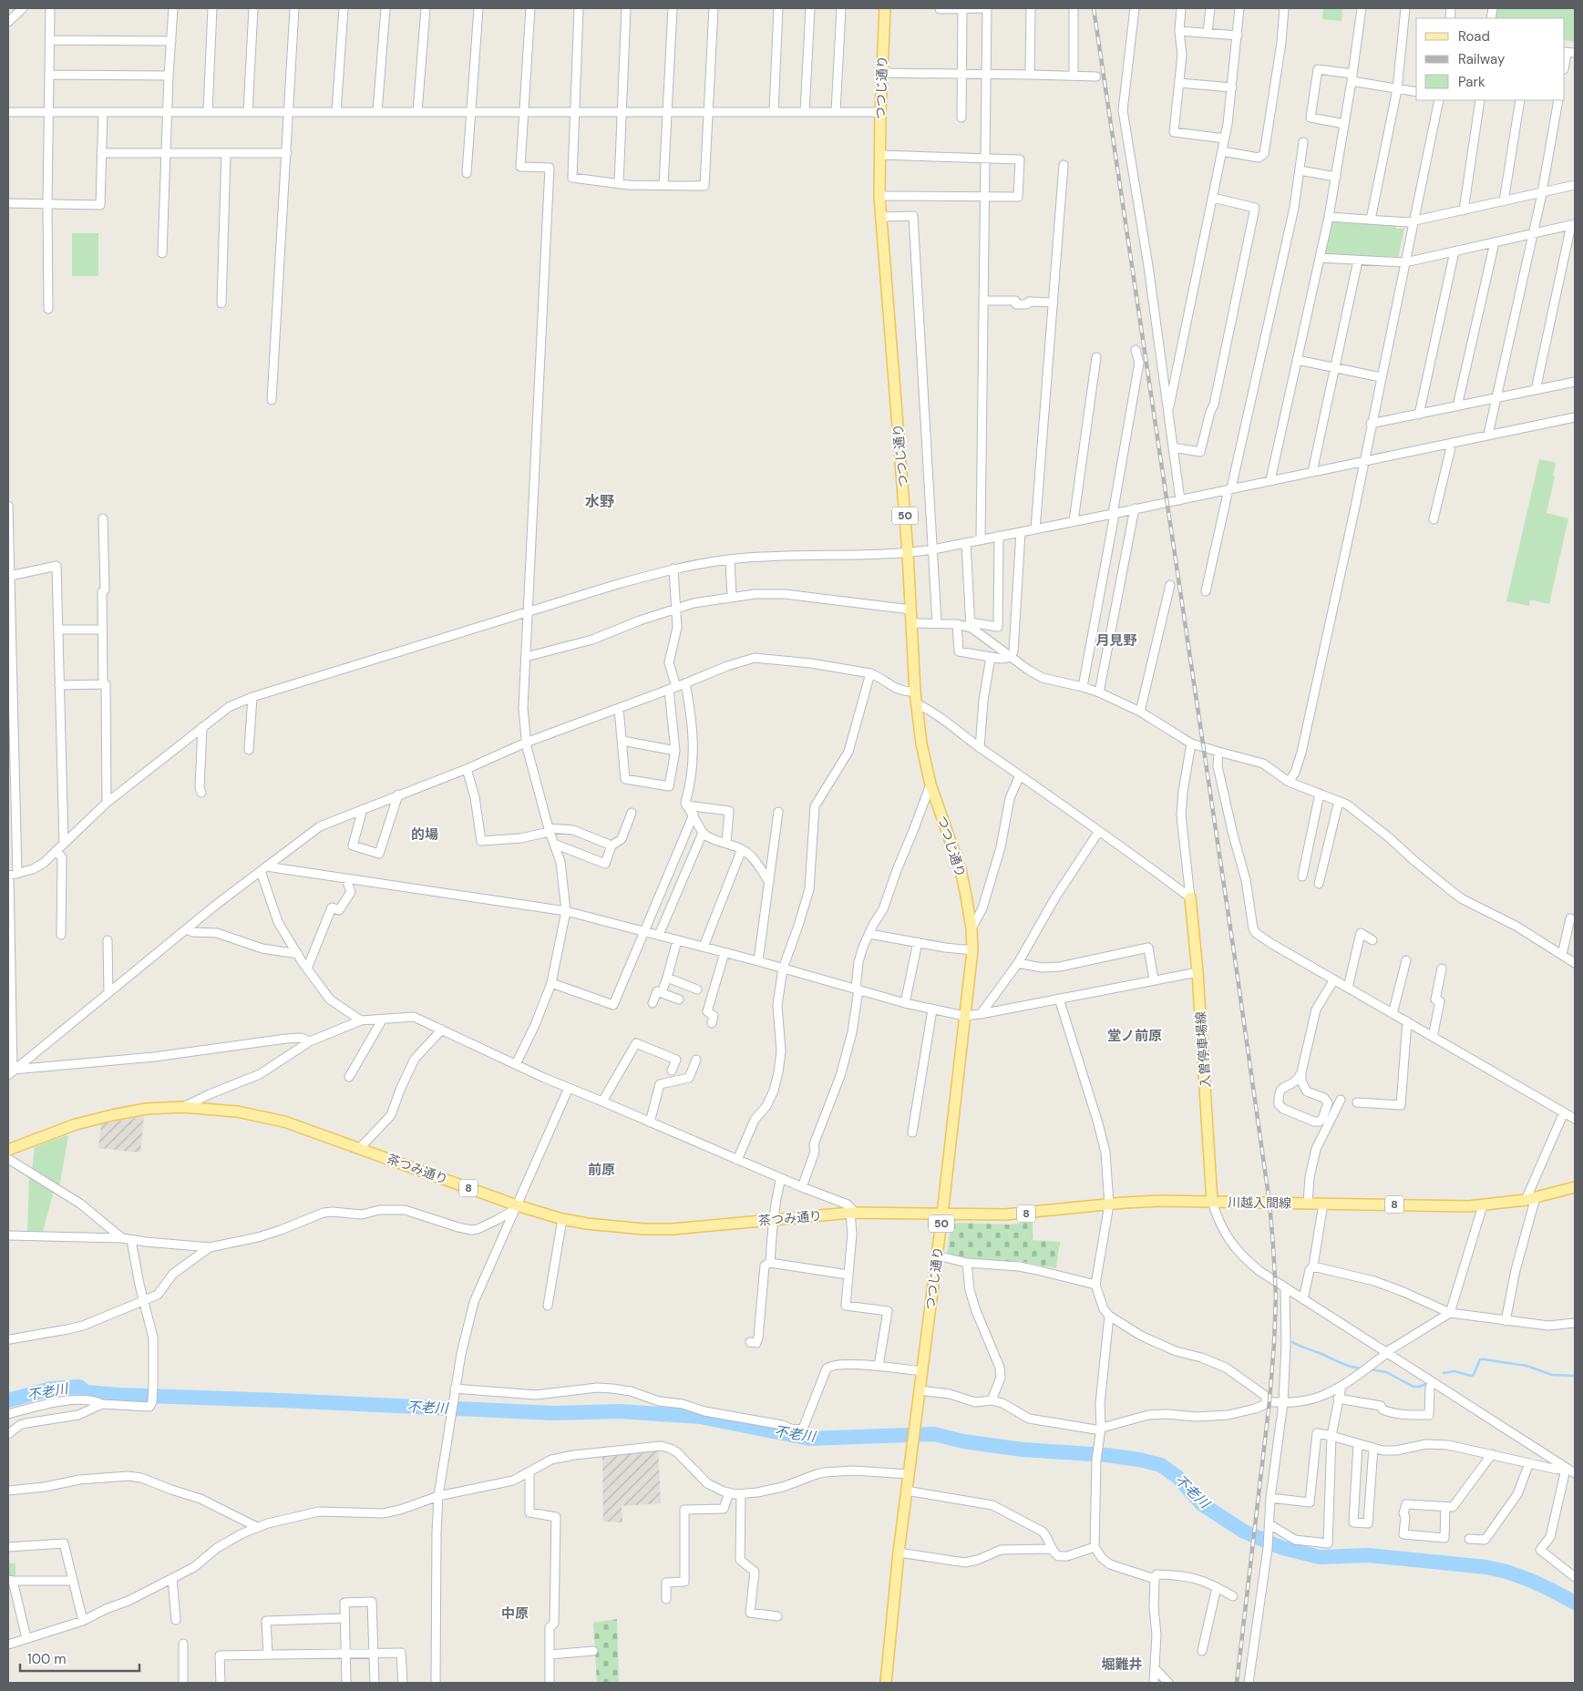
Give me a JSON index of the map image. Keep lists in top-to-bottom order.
{
  "streets": {
    "main road": [
      "つつじ通り",
      "50",
      "入曽停車場線",
      "茶つみ通り",
      "8",
      "川越入間線"
    ]
  },
  "crossings": [
    ["つつじ通り", "茶つみ通り"],
    ["つつじ通り", "川越入間線"],
    ["入曽停車場線", "川越入間線"],
    ["茶つみ通り", "川越入間線"]
  ],
  "districts": [
    "水野",
    "月見野",
    "的場",
    "堂ノ前原",
    "前原",
    "中原",
    "堀難井"
  ],
  "water": ["不老川"],
  "legend": ["Road", "Railway", "Park"],
  "scale_bar": "100 m"
}
